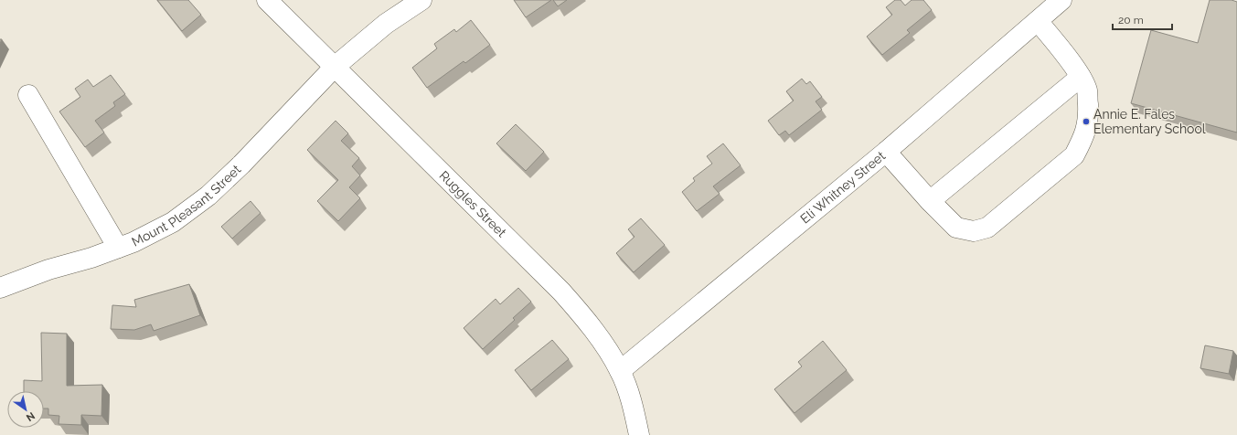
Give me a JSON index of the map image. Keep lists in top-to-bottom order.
{
  "streets": {
    "street": ["Eli Whitney Street", "Mount Pleasant Street", "Ruggles Street"]
  },
  "crossings": [
    ["Eli Whitney Street", "Ruggles Street"],
    ["Mount Pleasant Street", "Ruggles Street"]
  ],
  "places": ["Annie E. Fales Elementary School"],
  "scale_bar": "20 m",
  "north": "bottom right"
}
